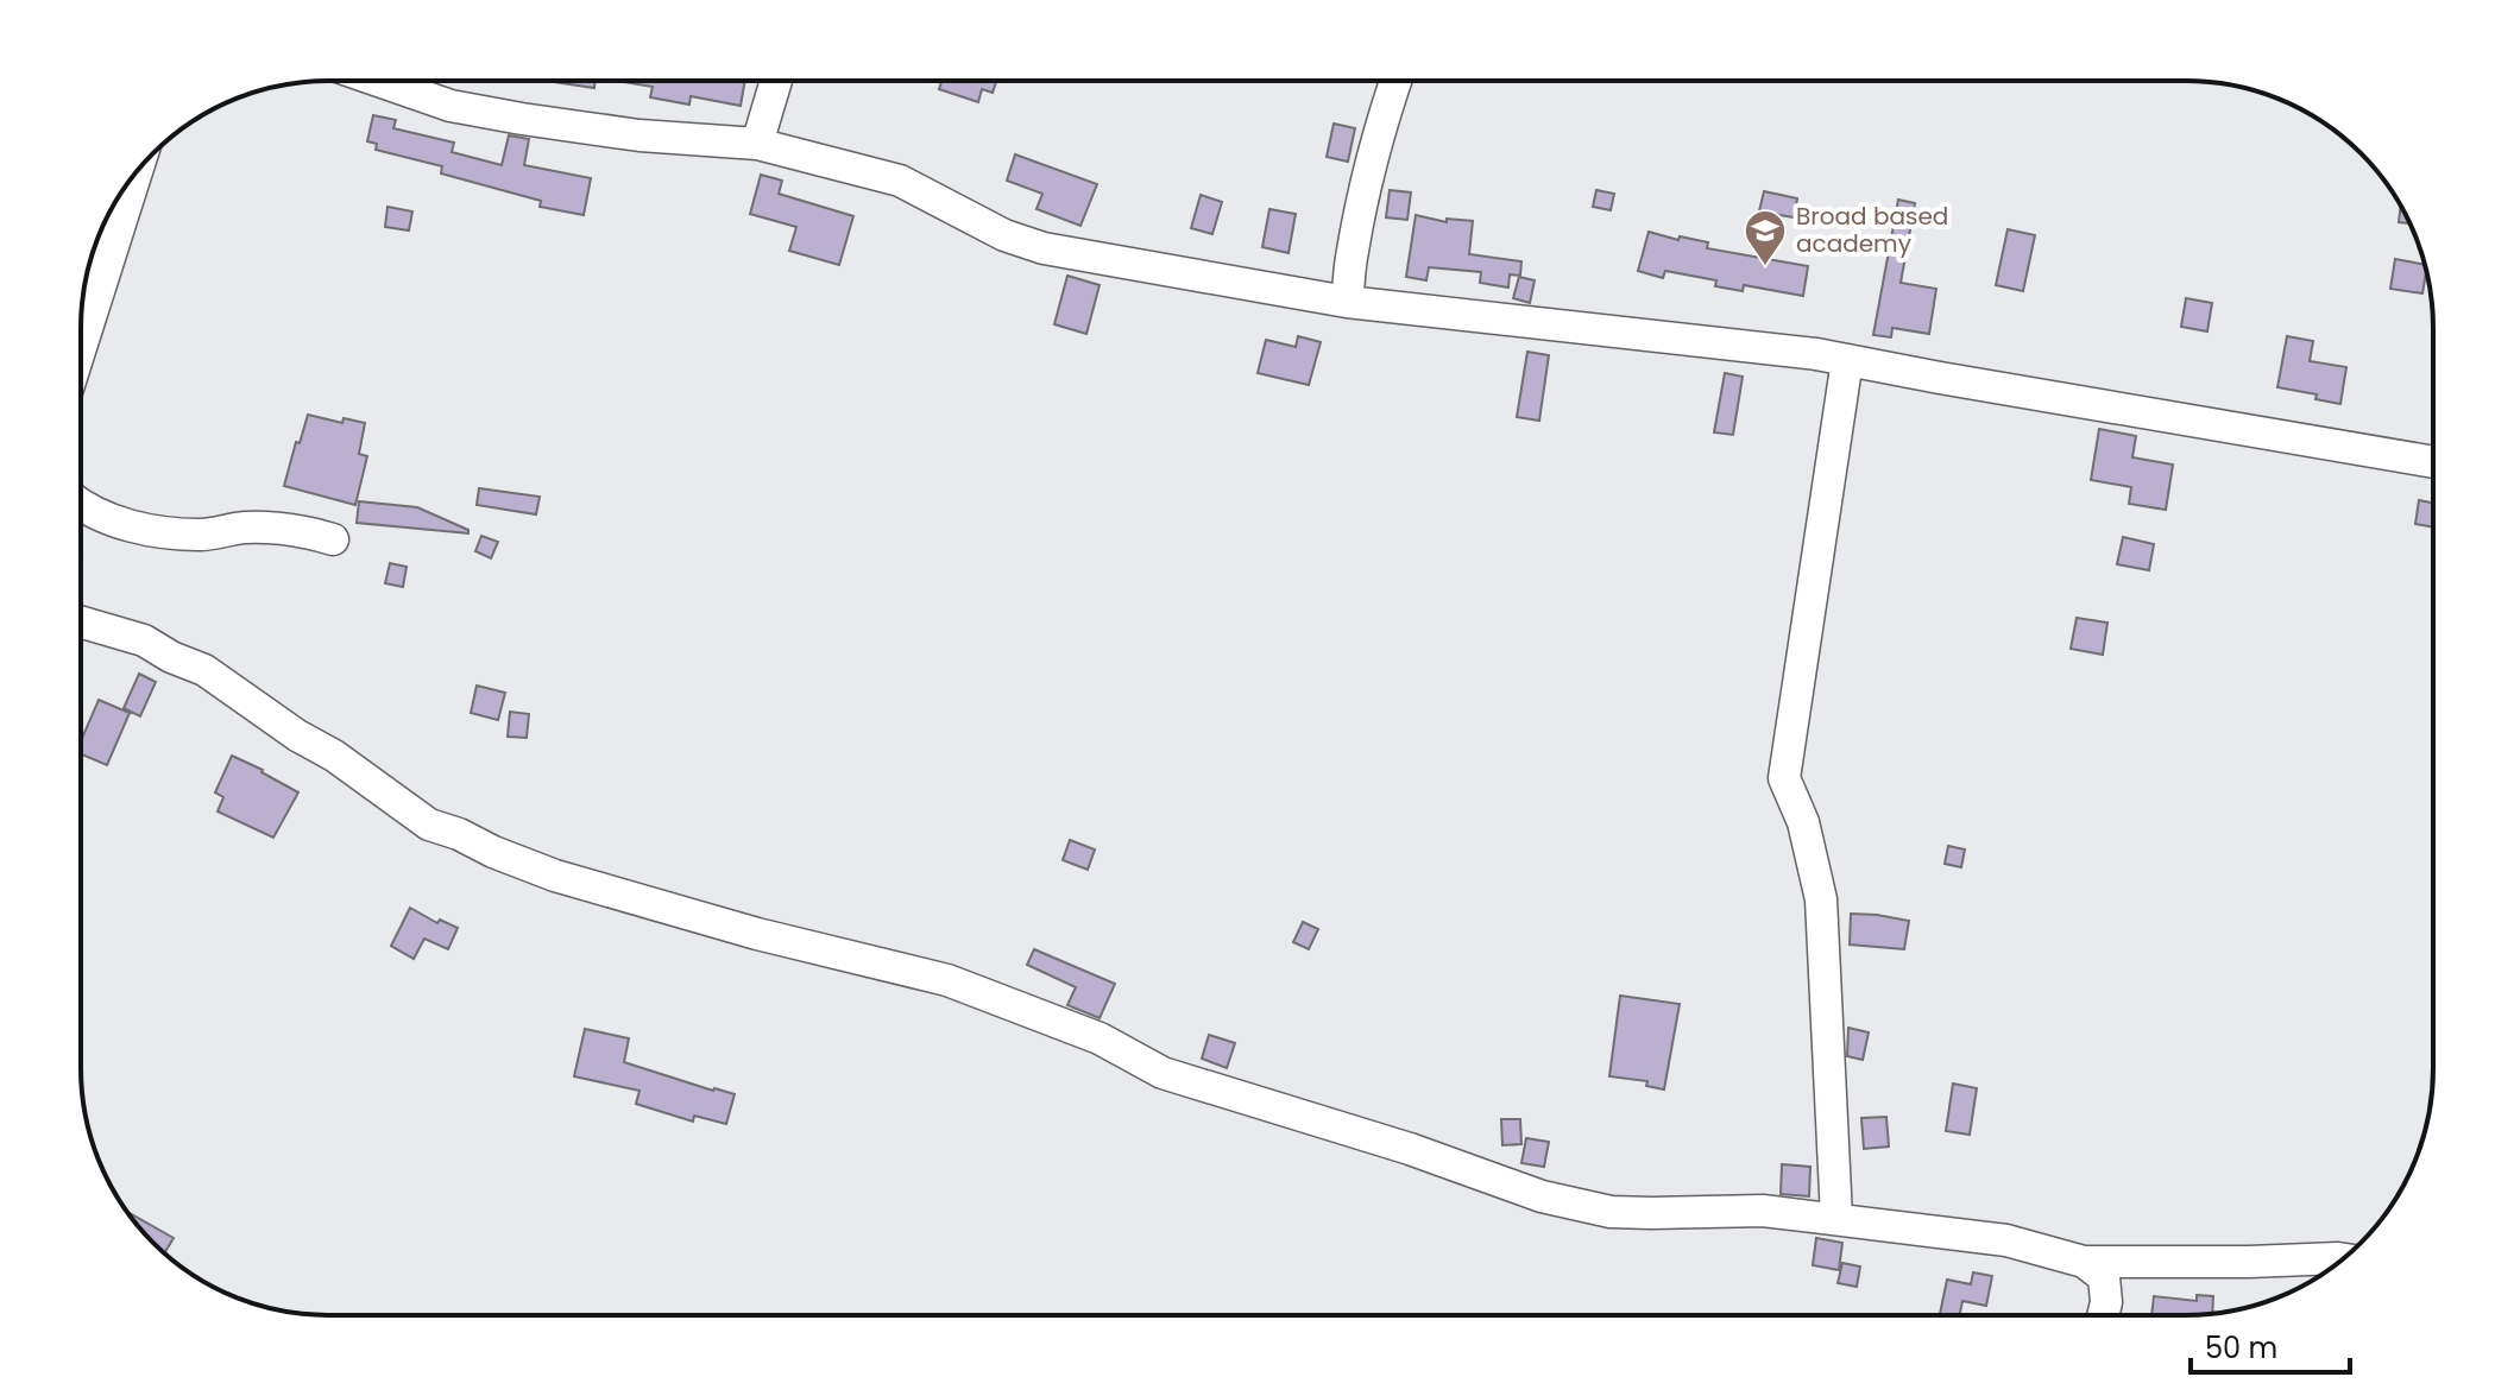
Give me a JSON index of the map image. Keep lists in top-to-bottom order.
{
  "places": {
    "school or university": ["Broad based academy"]
  },
  "scale_bar": "50 m"
}
